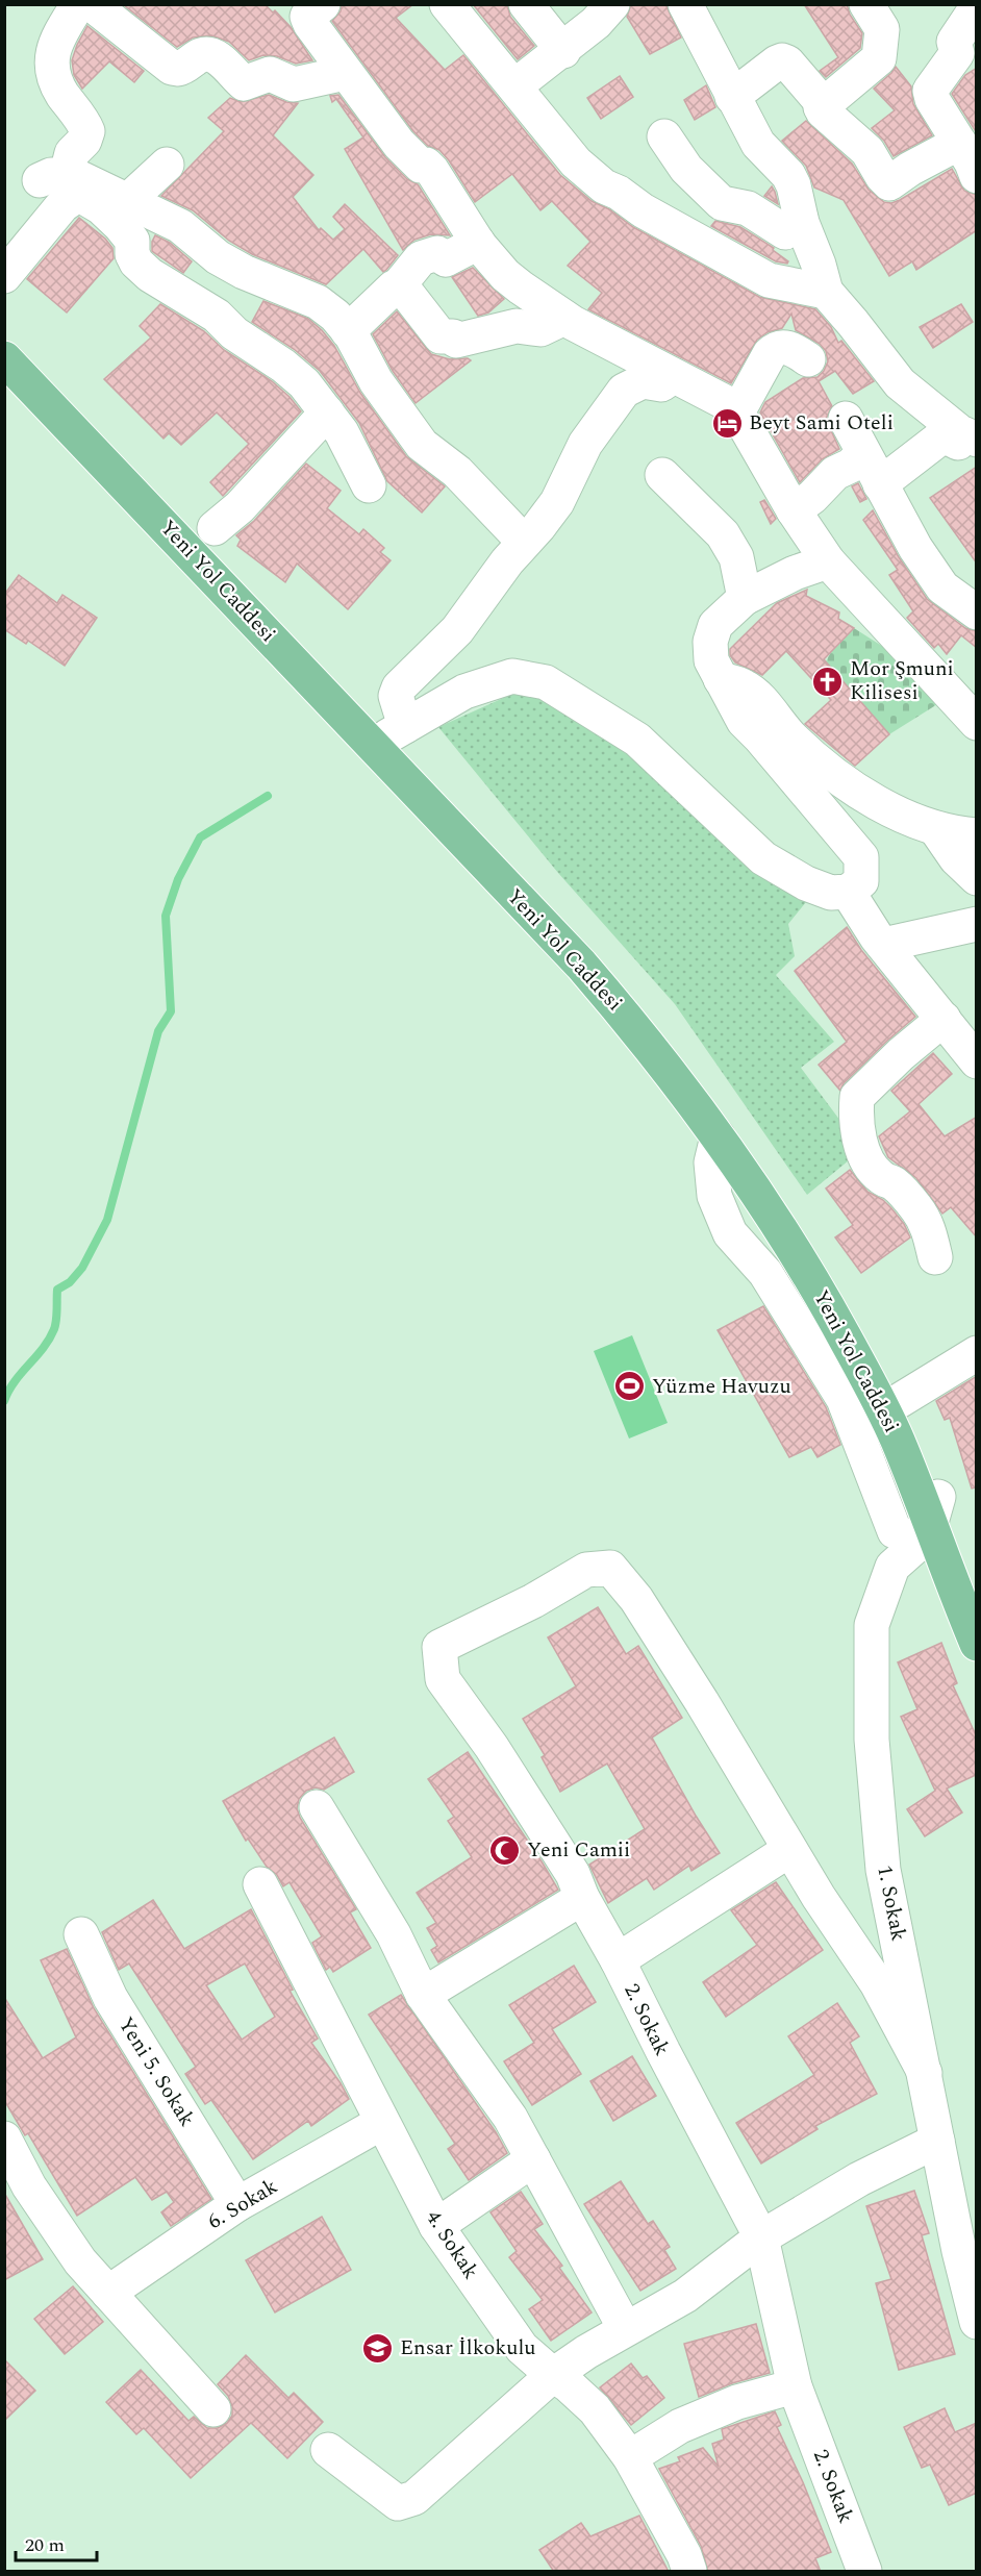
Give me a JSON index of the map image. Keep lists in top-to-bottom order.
{
  "streets": {
    "main road": ["Yeni Yol Caddesi"],
    "street": [
      "1. Sokak",
      "2. Sokak",
      "Yeni 5. Sokak",
      "6. Sokak",
      "4. Sokak"
    ]
  },
  "crossings": [
    ["Yeni Yol Caddesi", "1. Sokak"],
    ["Yeni 5. Sokak", "6. Sokak"],
    ["6. Sokak", "4. Sokak"]
  ],
  "places": {
    "hotel": ["Beyt Sami Oteli"],
    "church": ["Mor Şmuni Kilisesi"],
    "sports": ["Yüzme Havuzu"],
    "mosque": ["Yeni Camii"],
    "school or university": ["Ensar İlkokulu"]
  },
  "scale_bar": "20 m"
}
